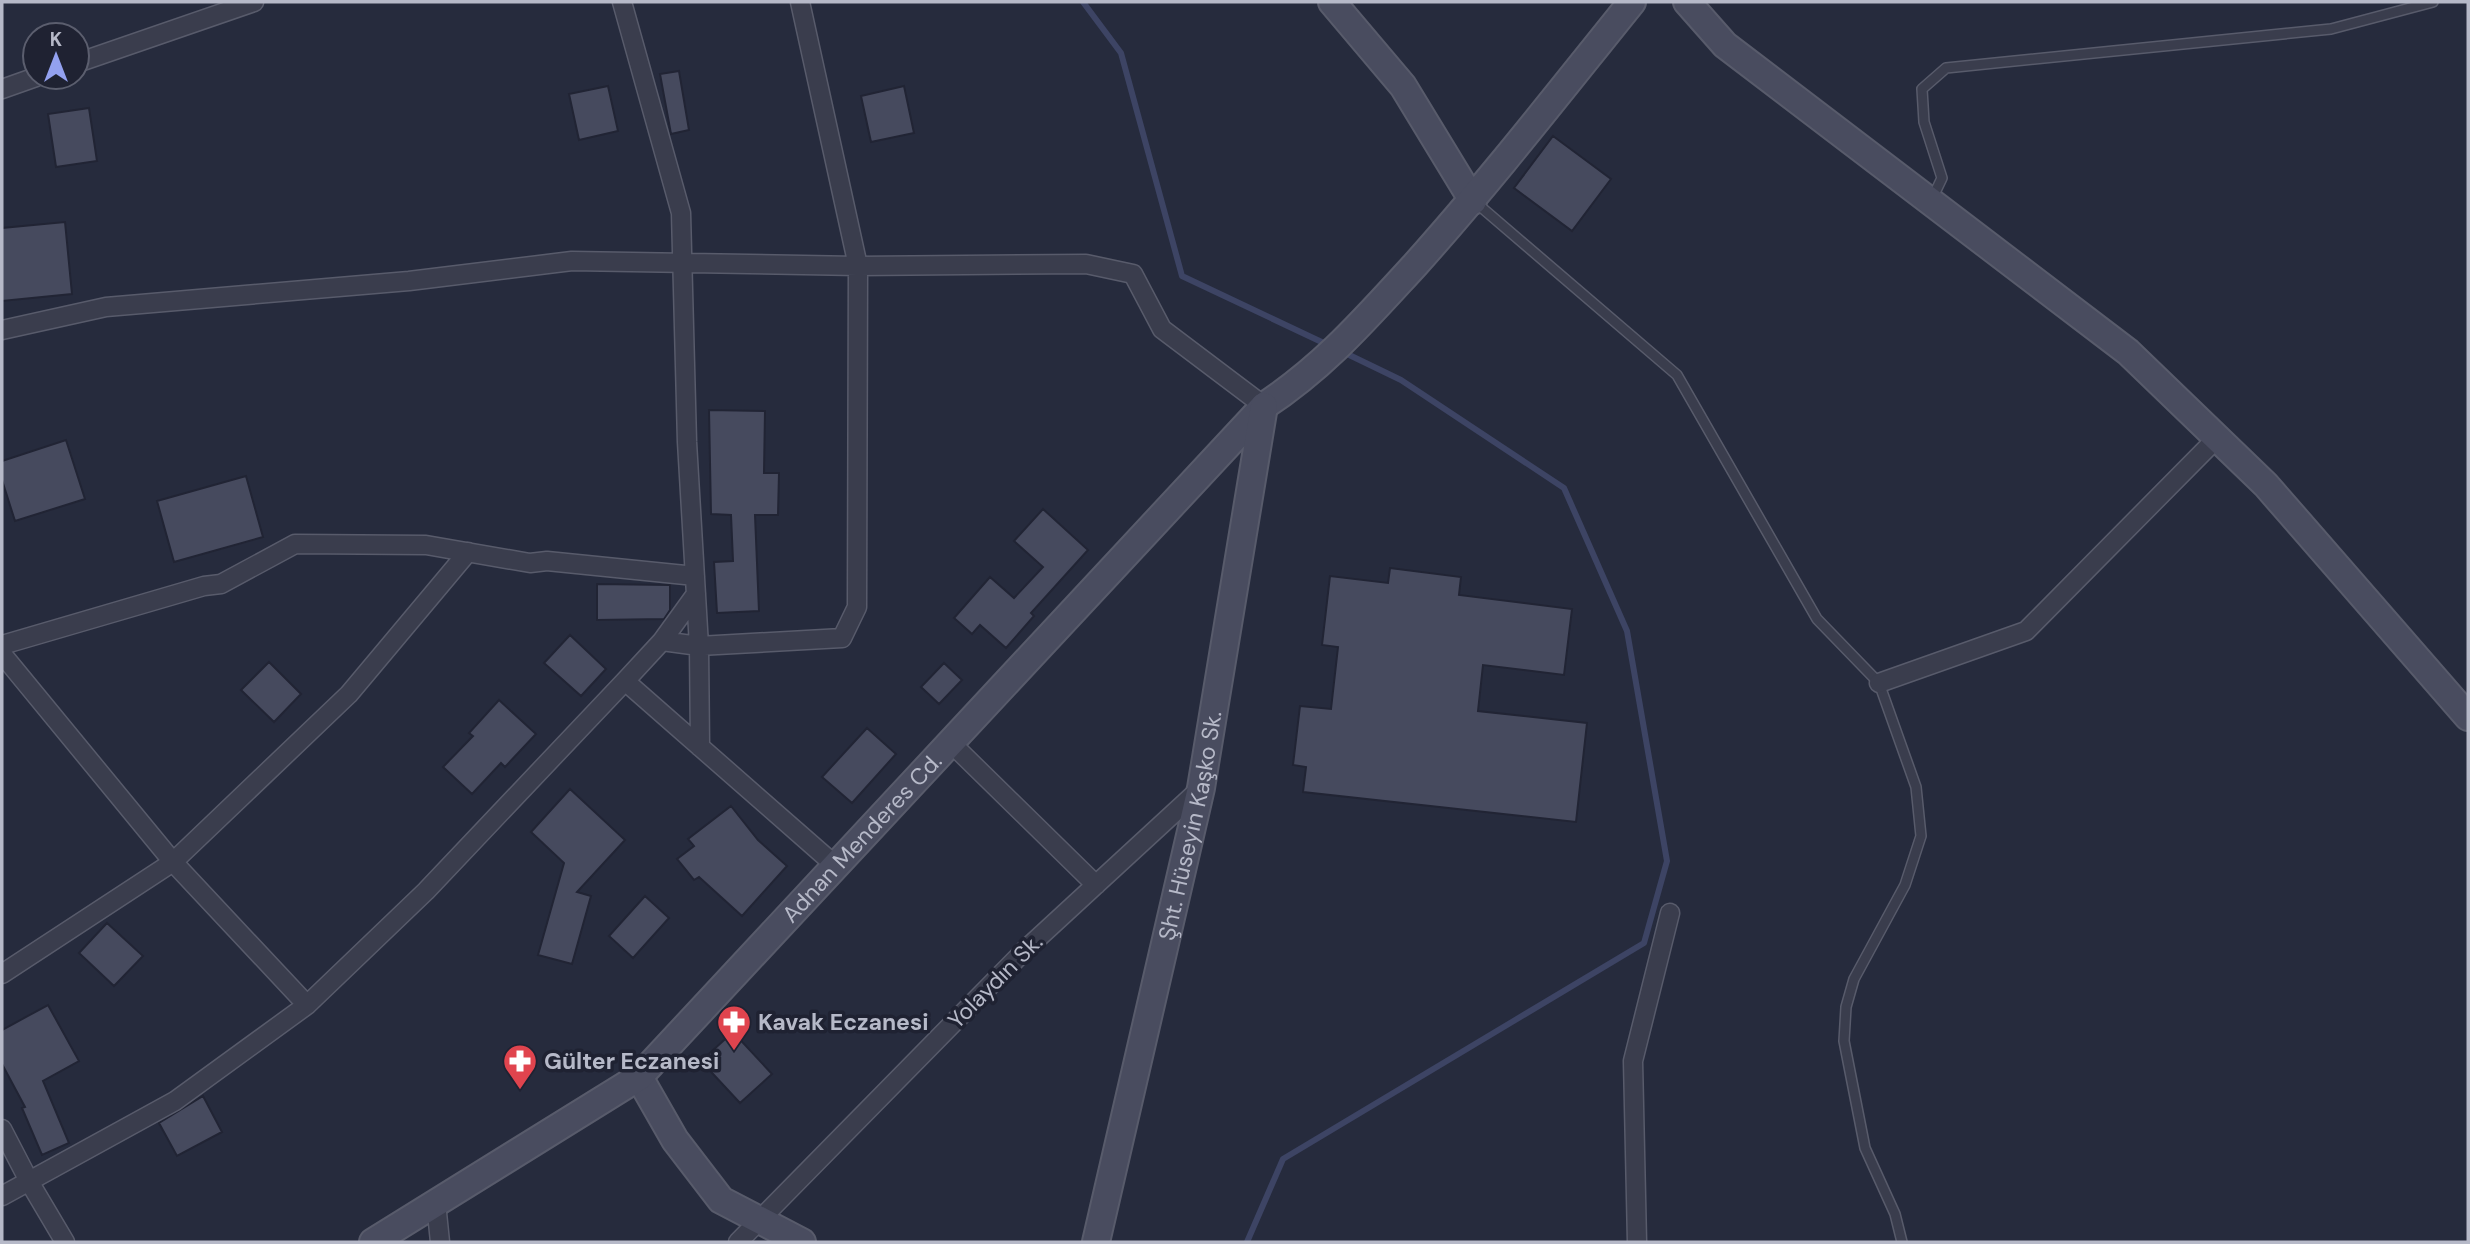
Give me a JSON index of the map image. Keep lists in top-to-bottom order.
{
  "streets": {
    "street": ["Şht. Hüseyin Kaşko Sk.", "Adnan Menderes Cd.", "Yolaydın Sk."]
  },
  "crossings": [
    ["Şht. Hüseyin Kaşko Sk.", "Adnan Menderes Cd."],
    ["Şht. Hüseyin Kaşko Sk.", "Yolaydın Sk."]
  ],
  "places": {
    "pharmacy": ["Kavak Eczanesi", "Gülter Eczanesi"]
  },
  "north": "top"
}
